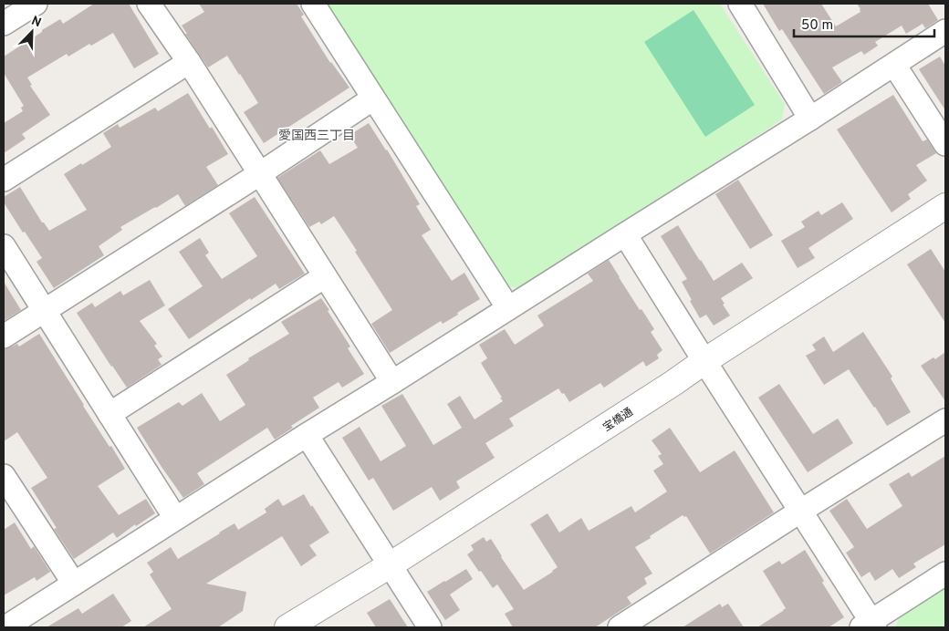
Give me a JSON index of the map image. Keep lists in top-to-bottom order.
{
  "streets": {
    "street": ["宝橋通"]
  },
  "districts": ["愛国西三丁目"],
  "scale_bar": "50 m",
  "north": "top right"
}
